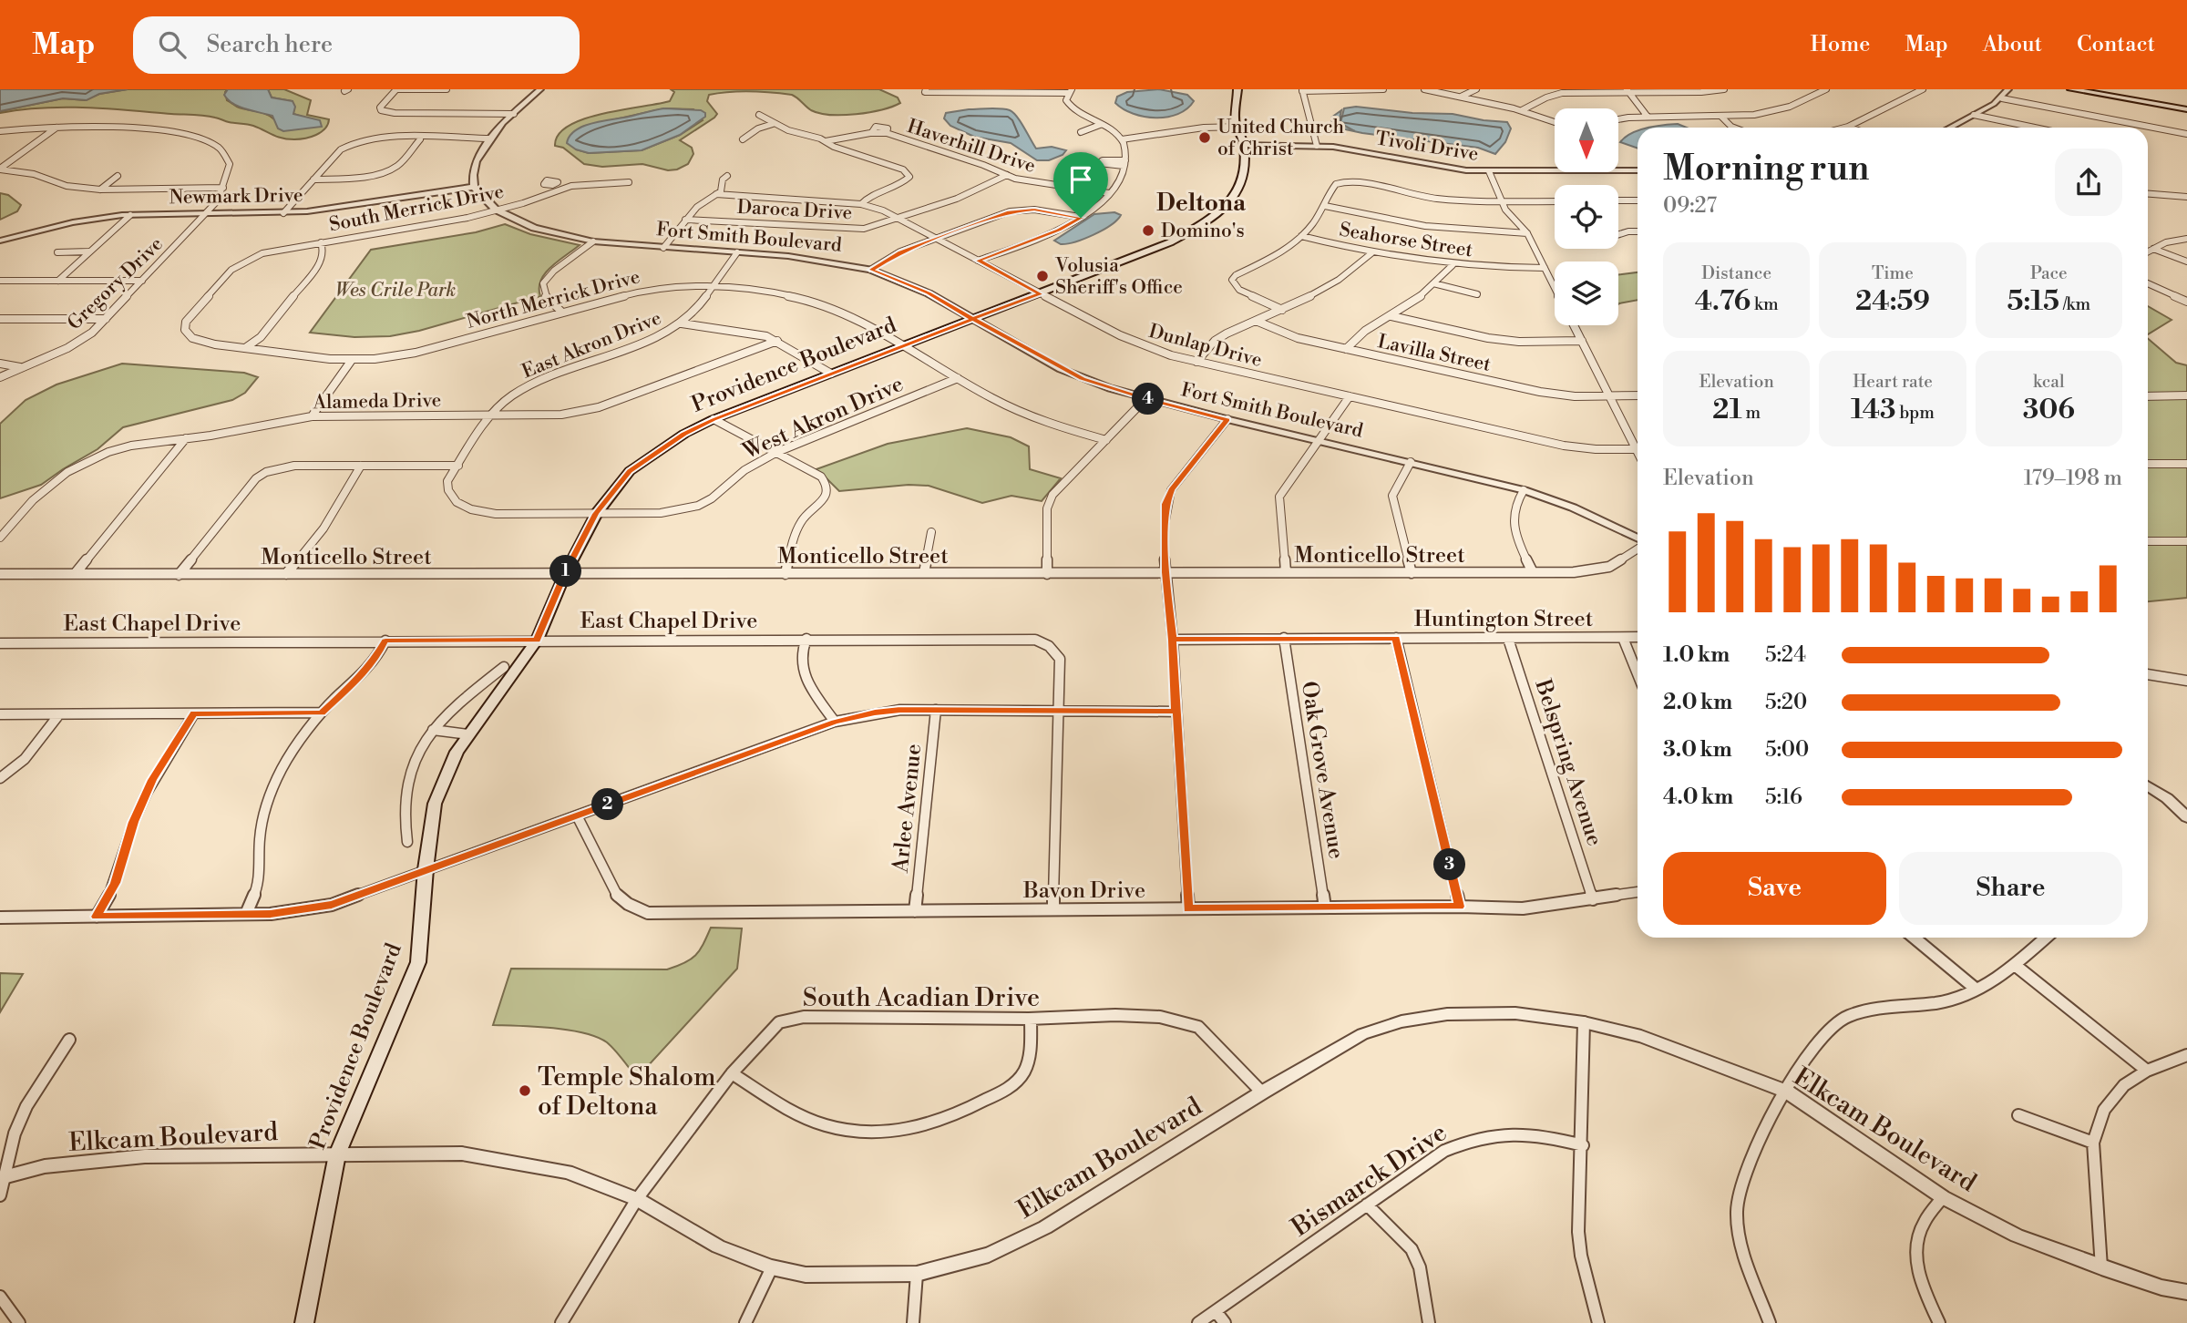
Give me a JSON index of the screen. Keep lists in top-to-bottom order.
{
  "streets": {
    "main road": ["Providence Boulevard"],
    "street": [
      "Haverhill Drive",
      "Tivoli Drive",
      "Newmark Drive",
      "South Merrick Drive",
      "Daroca Drive",
      "Fort Smith Boulevard",
      "Seahorse Street",
      "Gregory Drive",
      "North Merrick Drive",
      "East Akron Drive",
      "Dunlap Drive",
      "Lavilla Street",
      "Alameda Drive",
      "West Akron Drive",
      "Monticello Street",
      "Huntington Street",
      "East Chapel Drive",
      "Belspring Avenue",
      "Oak Grove Avenue",
      "Arlee Avenue",
      "Bavon Drive",
      "South Acadian Drive",
      "Elkcam Boulevard",
      "Bismarck Drive"
    ]
  },
  "crossings": [
    ["Haverhill Drive", "Daroca Drive"],
    ["Tivoli Drive", "Providence Boulevard"],
    ["Newmark Drive", "Fort Smith Boulevard"],
    ["Newmark Drive", "Gregory Drive"],
    ["South Merrick Drive", "Fort Smith Boulevard"],
    ["South Merrick Drive", "North Merrick Drive"],
    ["Daroca Drive", "Dunlap Drive"],
    ["Fort Smith Boulevard", "East Akron Drive"],
    ["Fort Smith Boulevard", "Providence Boulevard"],
    ["North Merrick Drive", "East Akron Drive"],
    ["North Merrick Drive", "Providence Boulevard"],
    ["North Merrick Drive", "West Akron Drive"],
    ["East Akron Drive", "Alameda Drive"],
    ["East Akron Drive", "West Akron Drive"],
    ["Dunlap Drive", "Providence Boulevard"],
    ["Providence Boulevard", "West Akron Drive"],
    ["Providence Boulevard", "Monticello Street"],
    ["Providence Boulevard", "East Chapel Drive"],
    ["Providence Boulevard", "Elkcam Boulevard"],
    ["Huntington Street", "Belspring Avenue"],
    ["Huntington Street", "Oak Grove Avenue"],
    ["Belspring Avenue", "Bavon Drive"],
    ["Oak Grove Avenue", "Bavon Drive"],
    ["Arlee Avenue", "Bavon Drive"],
    ["South Acadian Drive", "Elkcam Boulevard"]
  ],
  "districts": ["Deltona"],
  "parks": ["Wes Crile Park"],
  "places": [
    "United Church of Christ",
    "Domino's",
    "Volusia Sheriff's Office",
    "Temple Shalom of Deltona"
  ],
  "north": "bottom",
  "page": {
    "header": "Map",
    "search": "Search here",
    "nav": [
      "Home",
      "Map",
      "About",
      "Contact"
    ],
    "heading": ["Morning run", "09:27"],
    "stats": [
      ["Distance", "4.76 km"],
      ["Time", "24:59"],
      ["Pace", "5:15 /km"],
      ["Elevation", "21 m"],
      ["Heart rate", "143 bpm"],
      ["kcal", "306"]
    ],
    "pins": [
      "4",
      "1",
      "2",
      "3"
    ],
    "chart": ["Elevation", "179–198 m"],
    "list": [
      {
        "name": "1.0 km",
        "note": "5:24"
      },
      {
        "name": "2.0 km",
        "note": "5:20"
      },
      {
        "name": "3.0 km",
        "note": "5:00"
      },
      {
        "name": "4.0 km",
        "note": "5:16"
      }
    ],
    "buttons": ["Save", "Share"]
  }
}
